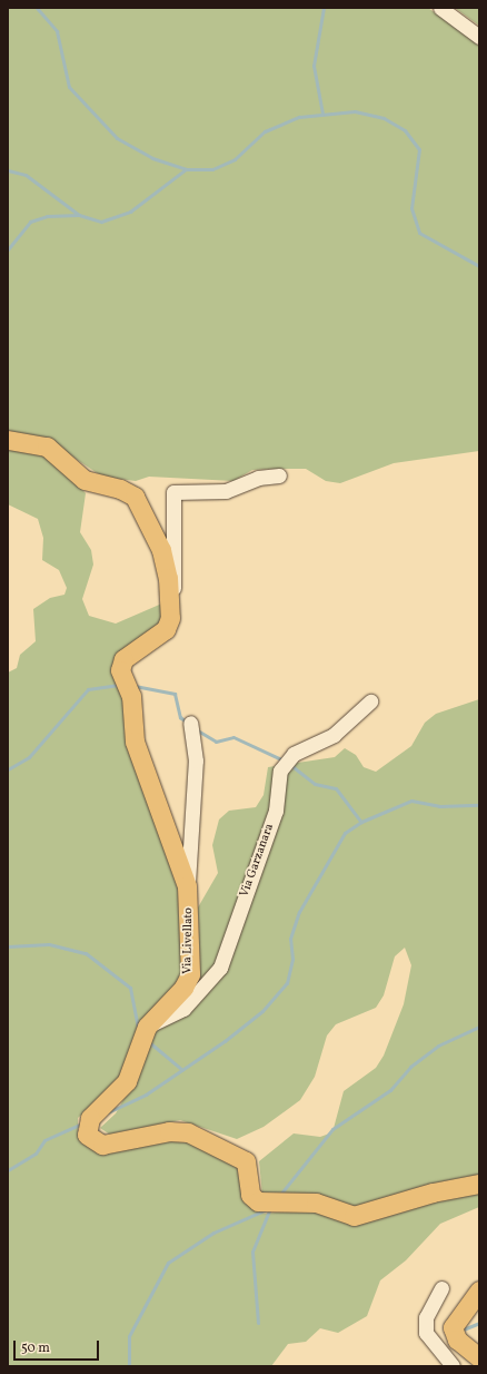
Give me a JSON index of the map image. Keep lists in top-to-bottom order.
{
  "streets": {
    "main road": ["Via Livellato"],
    "street": ["Via Garzanara"]
  },
  "crossings": [
    ["Via Garzanara", "Via Livellato"]
  ],
  "scale_bar": "50 m"
}
